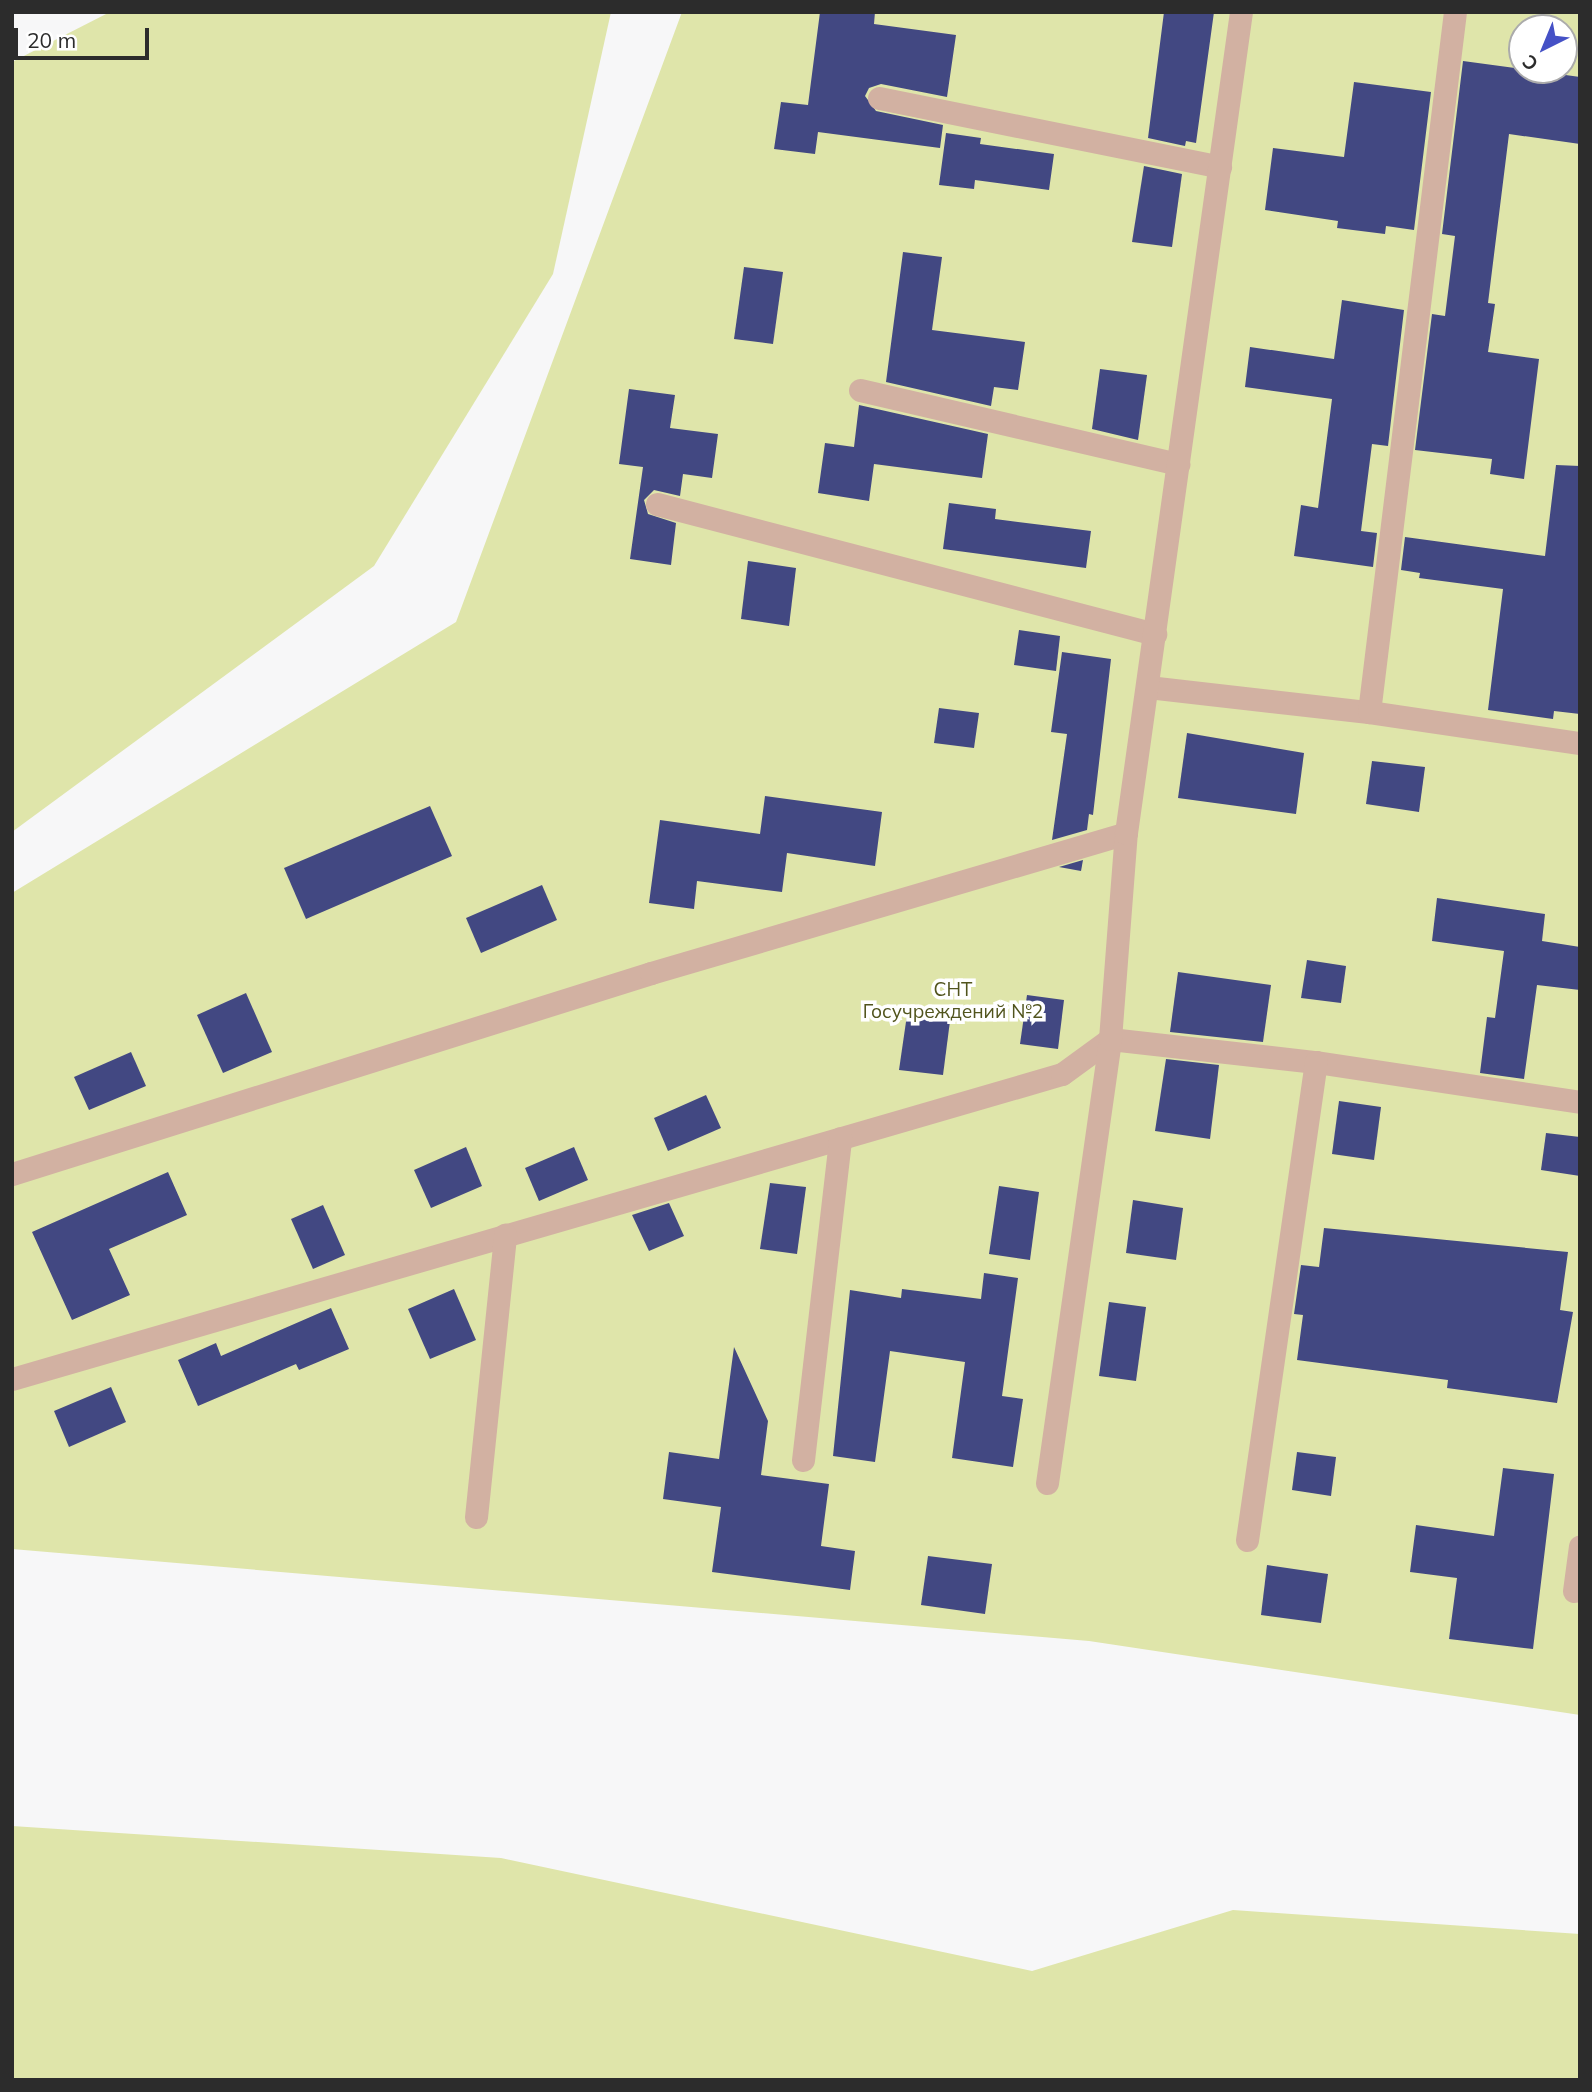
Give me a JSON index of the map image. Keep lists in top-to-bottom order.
{
  "parks": ["СНТ Госучреждений №2"],
  "scale_bar": "20 m",
  "north": "bottom left"
}
